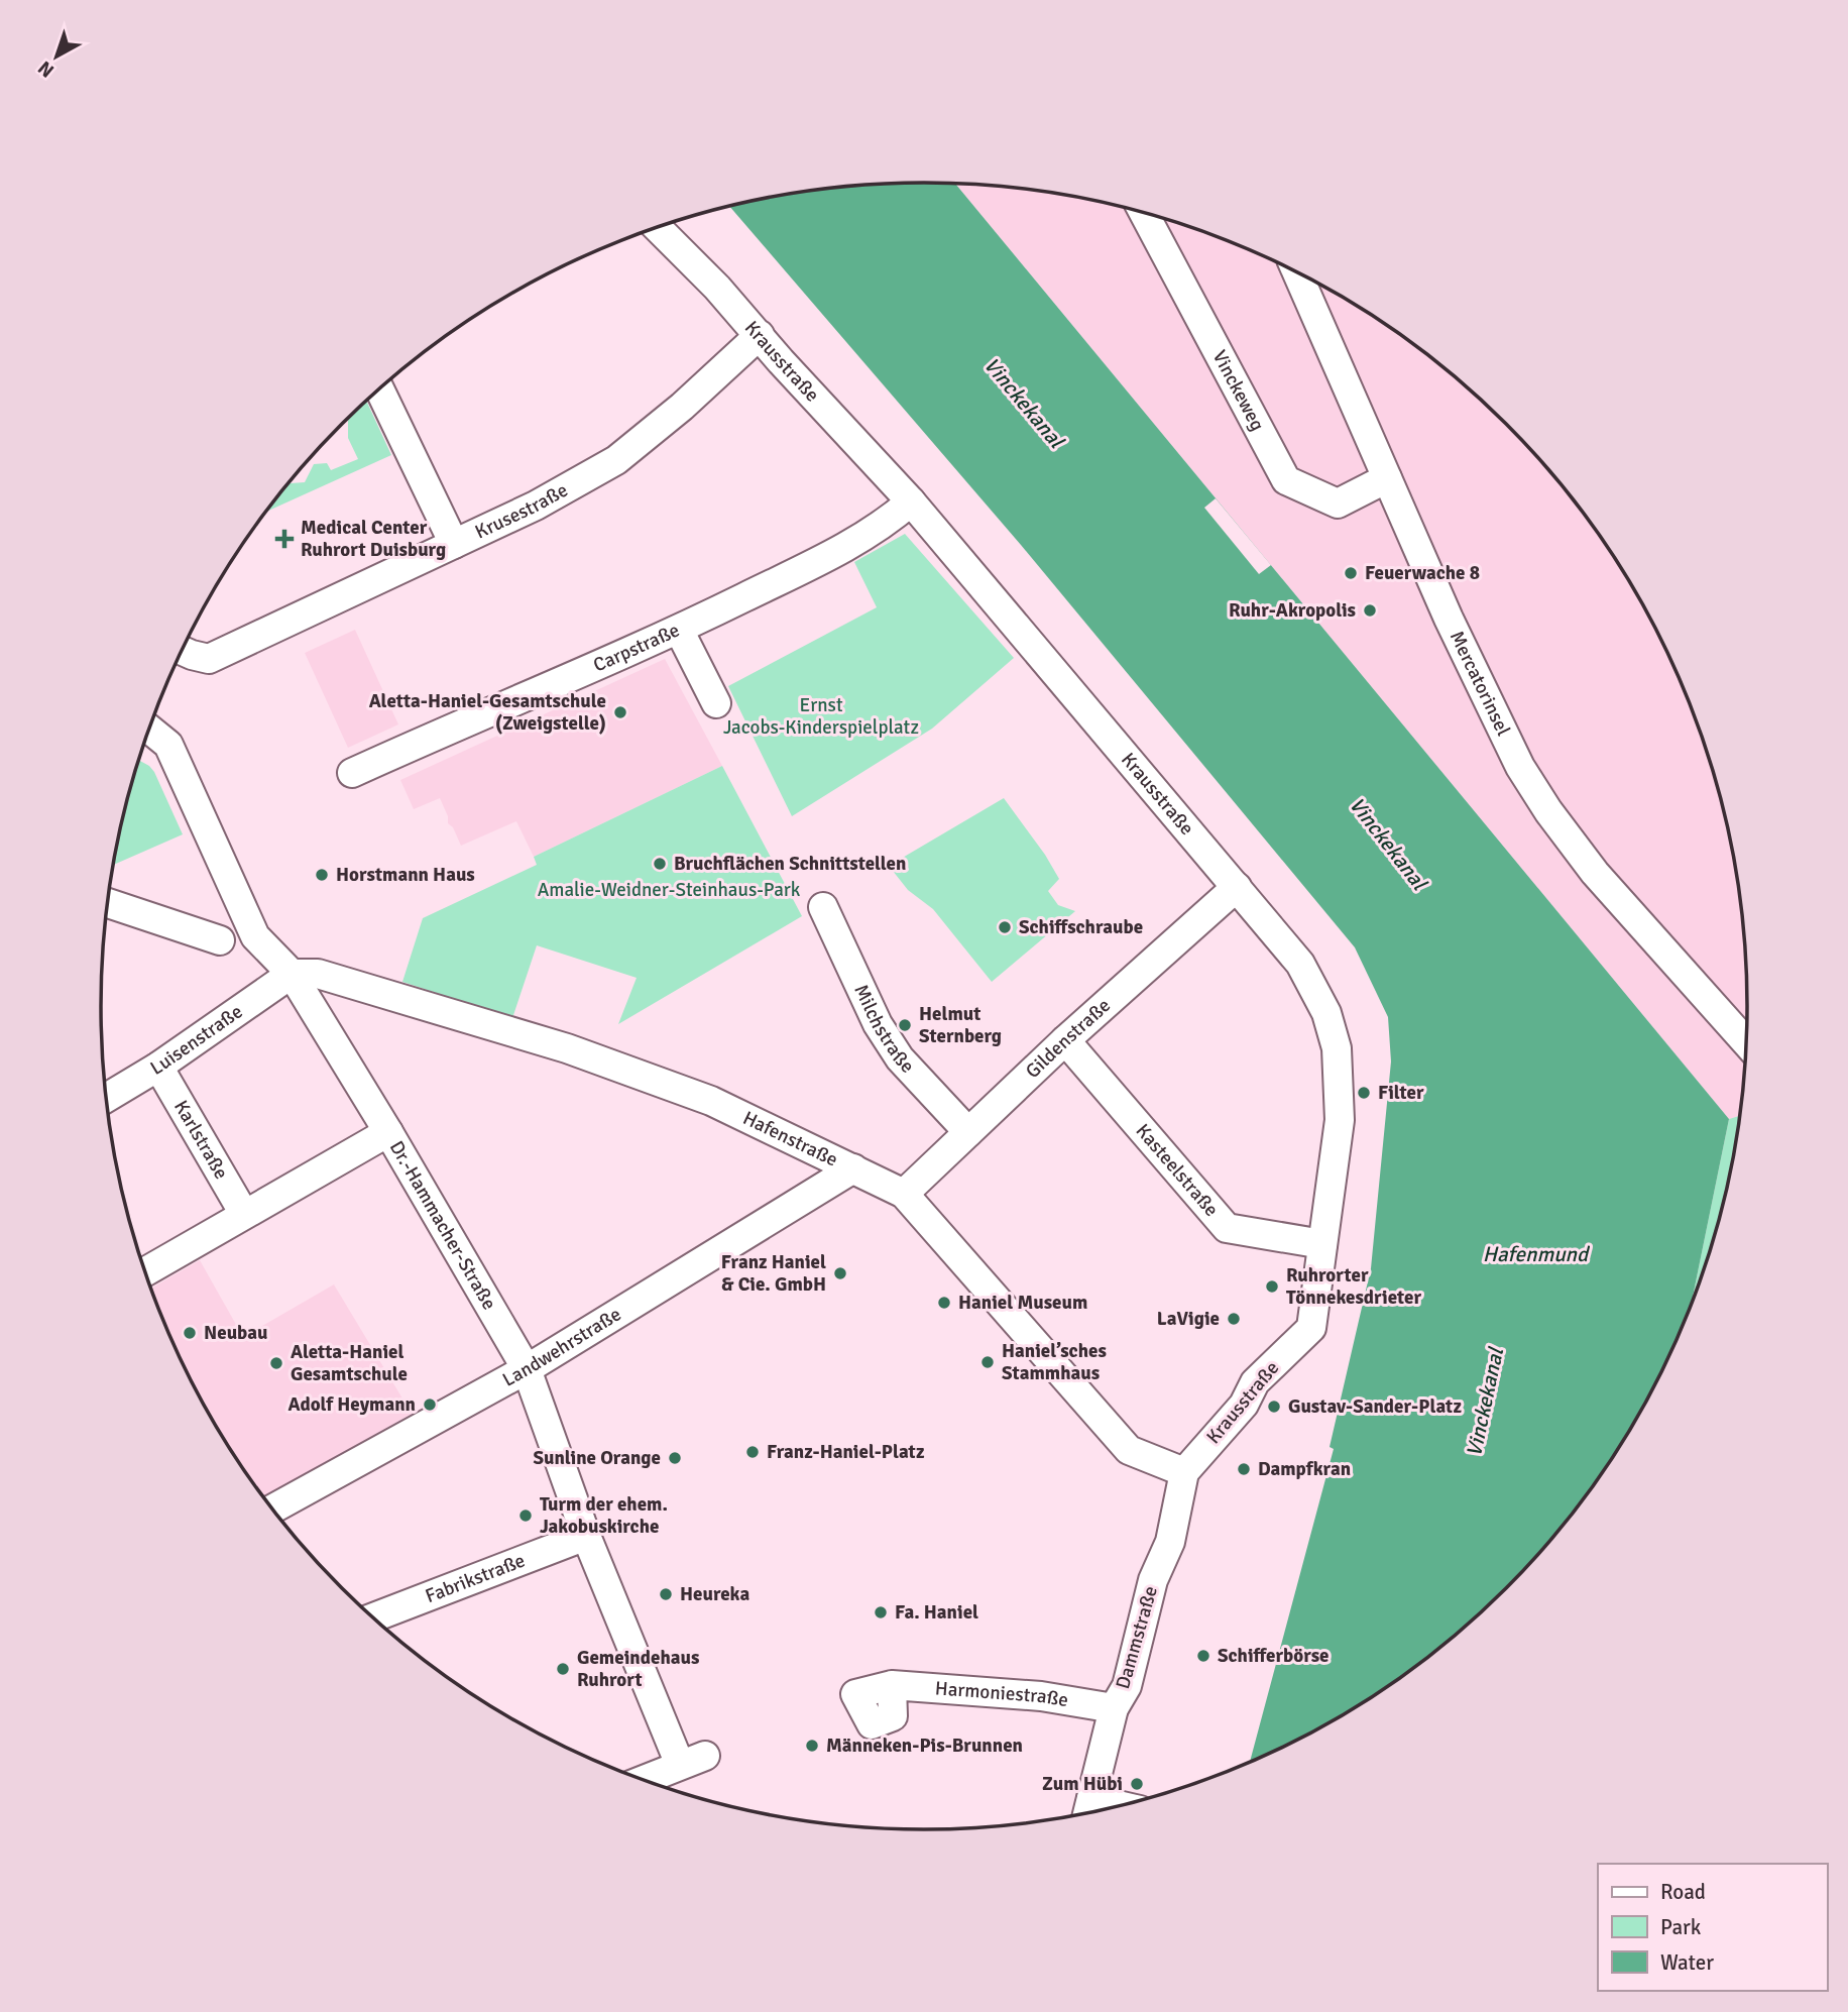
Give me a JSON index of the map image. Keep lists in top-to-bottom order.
{
  "streets": {
    "street": [
      "Krausstraße",
      "Vinckeweg",
      "Krusestraße",
      "Carpstraße",
      "Mercatorinsel",
      "Milchstraße",
      "Gildenstraße",
      "Luisenstraße",
      "Hafenstraße",
      "Karlstraße",
      "Kasteelstraße",
      "Dr.-Hammacher-Straße",
      "Landwehrstraße",
      "Fabrikstraße",
      "Dammstraße",
      "Harmoniestraße"
    ]
  },
  "crossings": [
    ["Krausstraße", "Krusestraße"],
    ["Krausstraße", "Carpstraße"],
    ["Krausstraße", "Gildenstraße"],
    ["Krausstraße", "Hafenstraße"],
    ["Krausstraße", "Kasteelstraße"],
    ["Krausstraße", "Dammstraße"],
    ["Vinckeweg", "Mercatorinsel"],
    ["Milchstraße", "Gildenstraße"],
    ["Gildenstraße", "Hafenstraße"],
    ["Gildenstraße", "Kasteelstraße"],
    ["Luisenstraße", "Hafenstraße"],
    ["Luisenstraße", "Karlstraße"],
    ["Luisenstraße", "Dr.-Hammacher-Straße"],
    ["Hafenstraße", "Dr.-Hammacher-Straße"],
    ["Hafenstraße", "Landwehrstraße"],
    ["Hafenstraße", "Dammstraße"],
    ["Dr.-Hammacher-Straße", "Landwehrstraße"],
    ["Dr.-Hammacher-Straße", "Fabrikstraße"],
    ["Dammstraße", "Harmoniestraße"]
  ],
  "water": ["Vinckekanal", "Hafenmund"],
  "parks": ["Ernst Jacobs-Kinderspielplatz", "Amalie-Weidner-Steinhaus-Park"],
  "places": {
    "health": ["Medical Center Ruhrort Duisburg"],
    "other": [
      "Feuerwache 8",
      "Ruhr-Akropolis",
      "Aletta-Haniel-Gesamtschule (Zweigstelle)",
      "Bruchflächen Schnittstellen",
      "Horstmann Haus",
      "Schiffschraube",
      "Helmut Sternberg",
      "Filter",
      "Franz Haniel & Cie. GmbH",
      "Ruhrorter Tönnekesdrieter",
      "Haniel Museum",
      "LaVigie",
      "Neubau",
      "Haniel’sches Stammhaus",
      "Aletta-Haniel Gesamtschule",
      "Adolf Heymann",
      "Gustav-Sander-Platz",
      "Franz-Haniel-Platz",
      "Sunline Orange",
      "Dampfkran",
      "Turm der ehem. Jakobuskirche",
      "Heureka",
      "Fa. Haniel",
      "Schifferbörse",
      "Gemeindehaus Ruhrort",
      "Männeken-Pis-Brunnen",
      "Zum Hübi"
    ]
  },
  "legend": ["Road", "Park", "Water"],
  "north": "bottom left"
}
